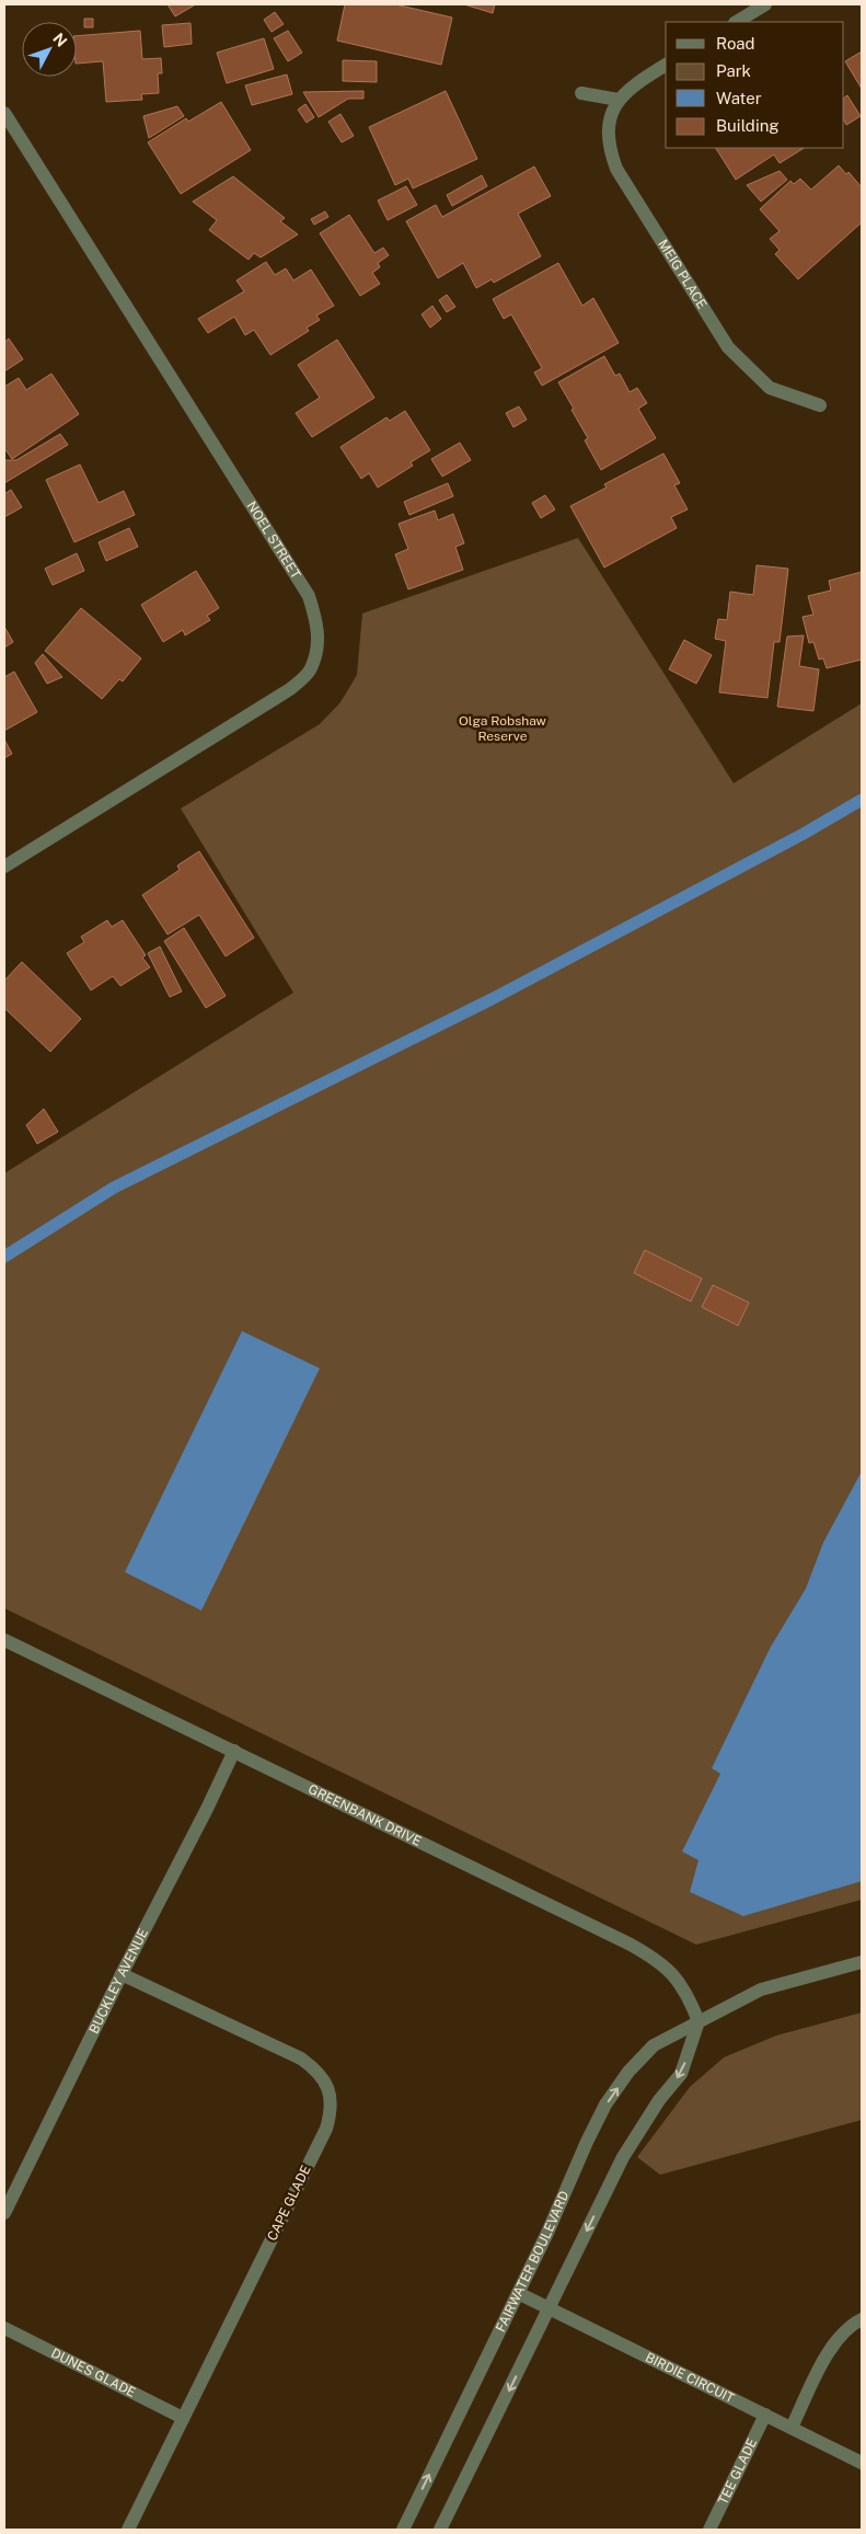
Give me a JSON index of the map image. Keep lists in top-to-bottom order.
{
  "streets": {
    "street": [
      "MEIG PLACE",
      "NOEL STREET",
      "GREENBANK DRIVE",
      "BUCKLEY AVENUE",
      "CAPE GLADE",
      "FAIRWATER BOULEVARD",
      "DUNES GLADE",
      "BIRDIE CIRCUIT",
      "TEE GLADE"
    ]
  },
  "crossings": [
    ["GREENBANK DRIVE", "BUCKLEY AVENUE"],
    ["GREENBANK DRIVE", "FAIRWATER BOULEVARD"],
    ["BUCKLEY AVENUE", "CAPE GLADE"],
    ["CAPE GLADE", "DUNES GLADE"],
    ["FAIRWATER BOULEVARD", "BIRDIE CIRCUIT"],
    ["BIRDIE CIRCUIT", "TEE GLADE"]
  ],
  "parks": ["Olga Robshaw Reserve"],
  "legend": [
    "Road",
    "Park",
    "Water",
    "Building"
  ],
  "north": "top right"
}
